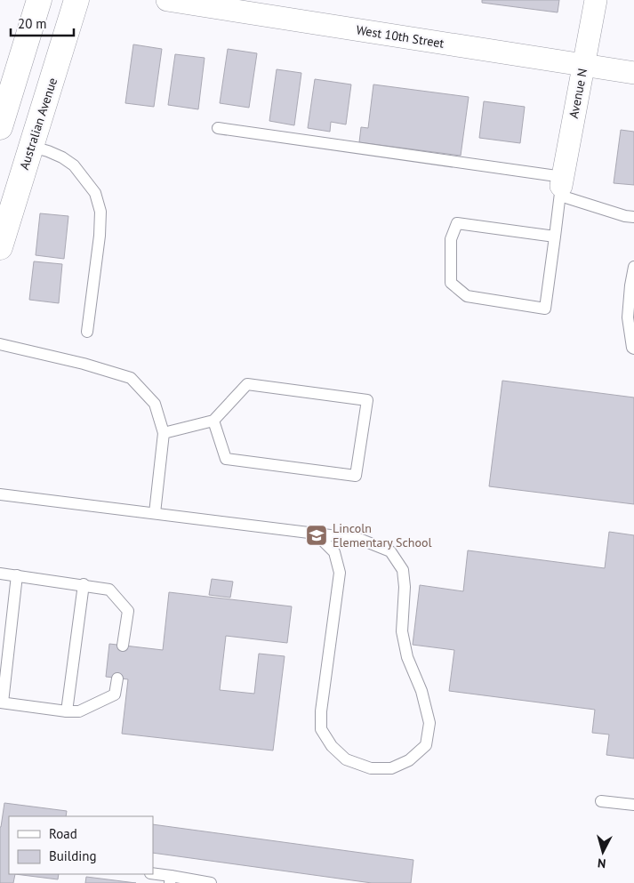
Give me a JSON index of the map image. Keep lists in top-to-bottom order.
{
  "streets": {
    "main road": ["Australian Avenue"],
    "street": ["West 10th Street", "Avenue N"]
  },
  "crossings": [
    ["West 10th Street", "Avenue N"]
  ],
  "places": {
    "school or university": ["Lincoln Elementary School"]
  },
  "legend": ["Road", "Building"],
  "scale_bar": "20 m",
  "north": "bottom"
}
